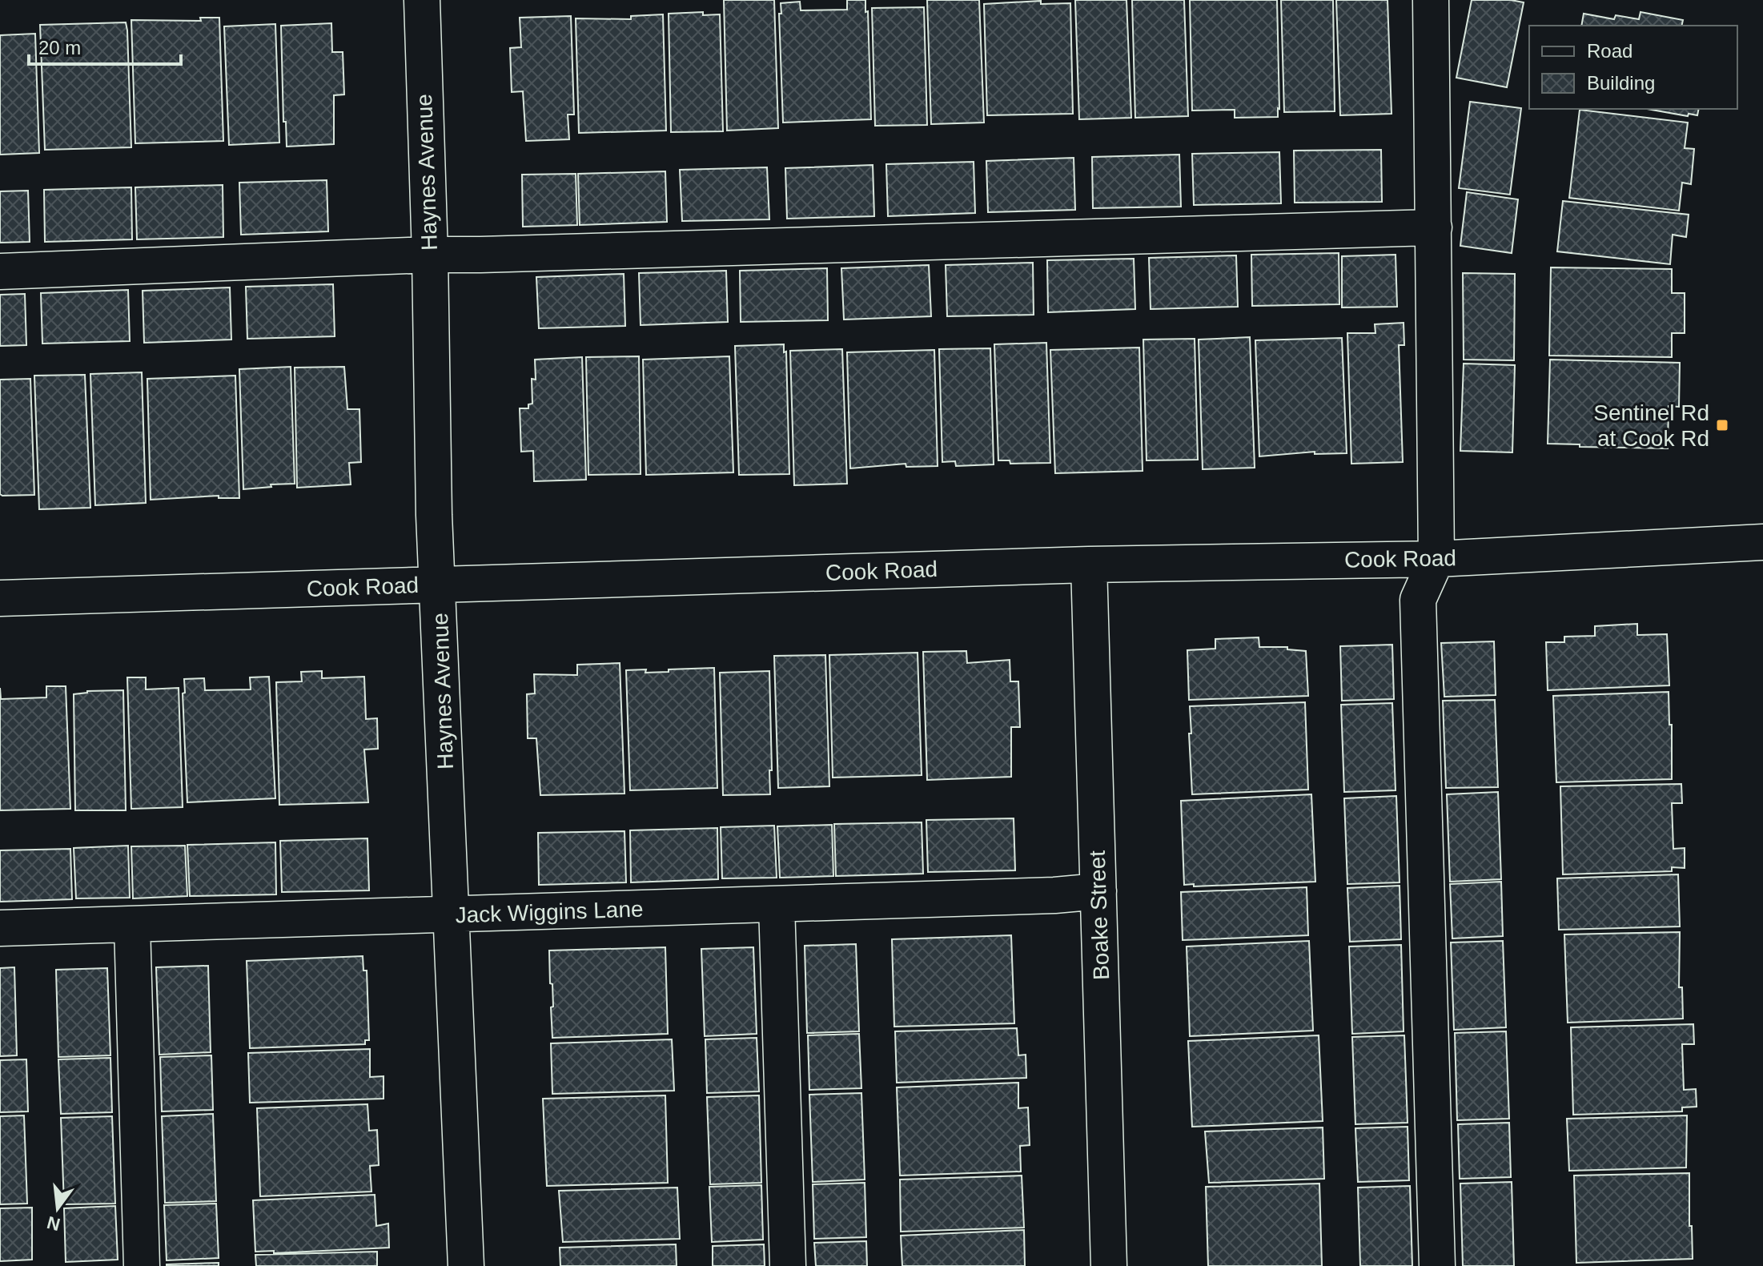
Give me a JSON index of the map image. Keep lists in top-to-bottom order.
{
  "streets": {
    "street": [
      "Haynes Avenue",
      "Cook Road",
      "Jack Wiggins Lane",
      "Boake Street"
    ]
  },
  "crossings": [
    ["Haynes Avenue", "Cook Road"],
    ["Haynes Avenue", "Jack Wiggins Lane"],
    ["Cook Road", "Boake Street"],
    ["Jack Wiggins Lane", "Boake Street"]
  ],
  "places": {
    "transit": ["Sentinel Rd at Cook Rd"]
  },
  "legend": ["Road", "Building"],
  "scale_bar": "20 m",
  "north": "bottom"
}
